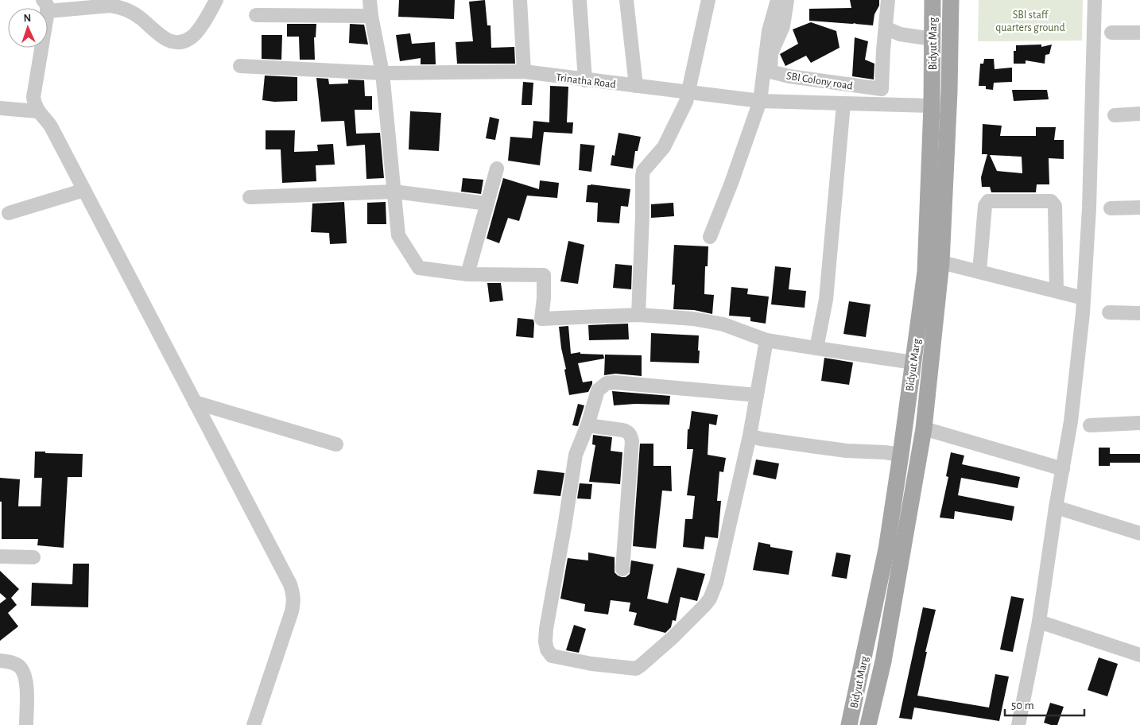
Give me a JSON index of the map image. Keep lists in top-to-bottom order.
{
  "streets": {
    "main road": ["Bidyut Marg"],
    "street": ["Trinatha Road", "SBI Colony road"]
  },
  "crossings": [
    ["Bidyut Marg", "Trinatha Road"]
  ],
  "parks": ["SBI staff quarters ground"],
  "scale_bar": "50 m",
  "north": "top"
}
